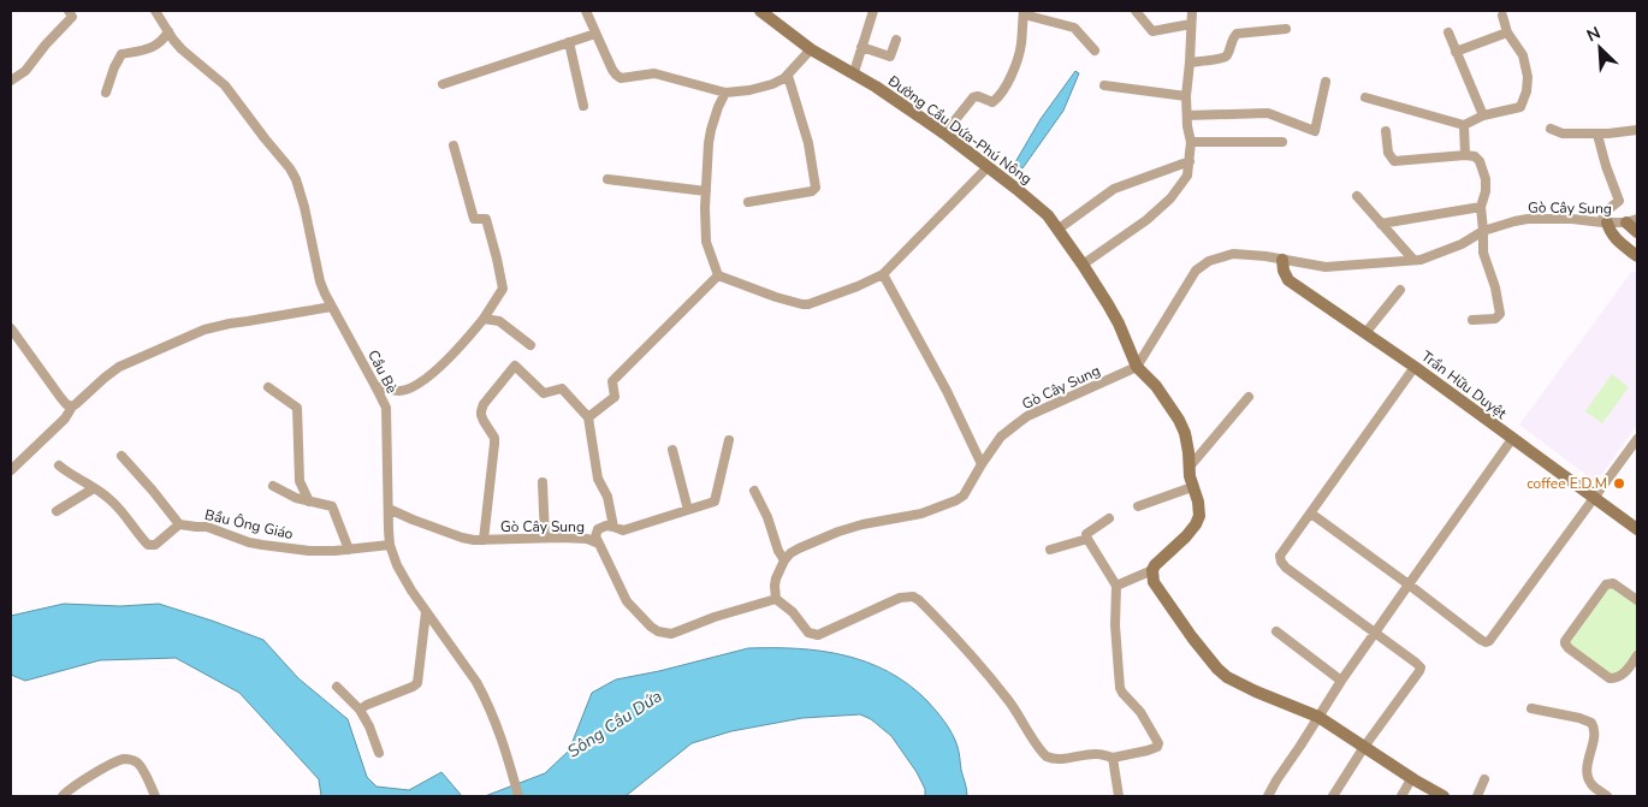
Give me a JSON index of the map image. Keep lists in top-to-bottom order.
{
  "streets": {
    "street": [
      "Đường Cầu Dứa-Phú Nông",
      "Gò Cây Sung",
      "Cầu Bè",
      "Trần Hữu Duyệt",
      "Bầu Ông Giáo"
    ]
  },
  "crossings": [
    ["Đường Cầu Dứa-Phú Nông", "Gò Cây Sung"],
    ["Gò Cây Sung", "Cầu Bè"],
    ["Gò Cây Sung", "Trần Hữu Duyệt"],
    ["Cầu Bè", "Bầu Ông Giáo"]
  ],
  "water": ["Sông Cầu Dứa"],
  "places": ["coffee E.D.M"],
  "north": "top left"
}
